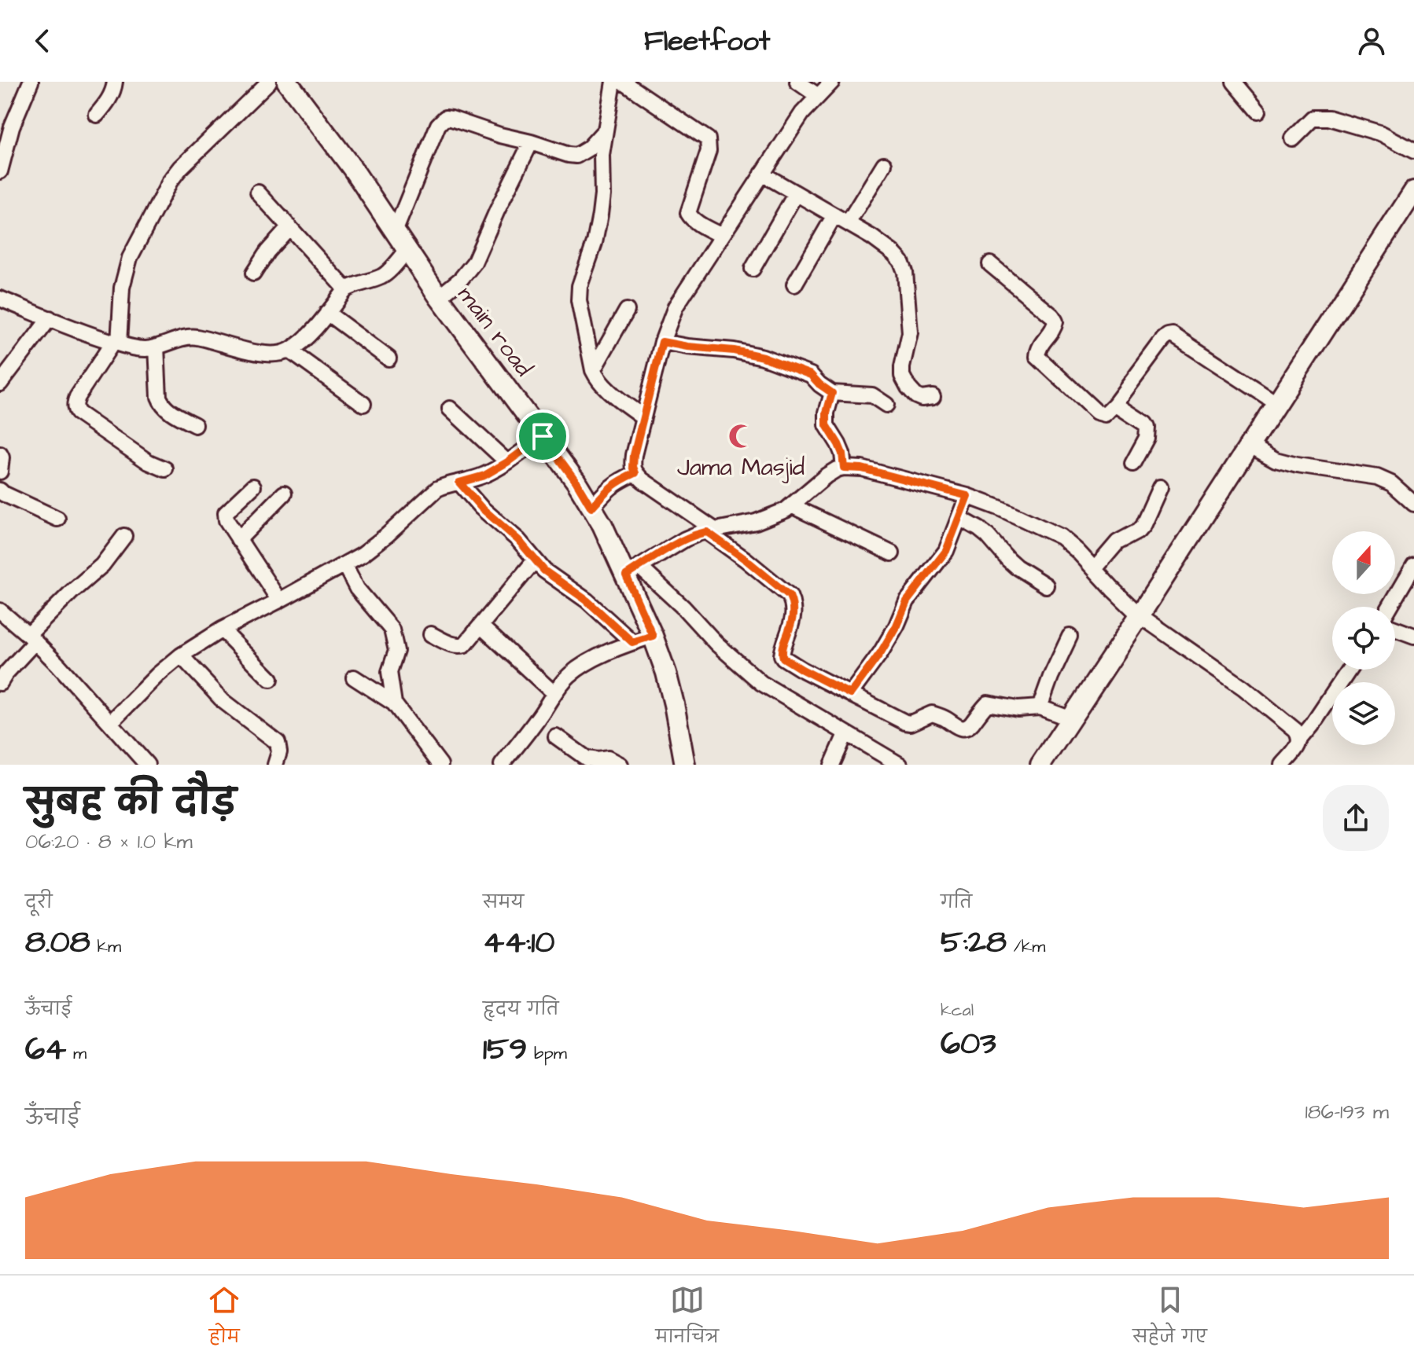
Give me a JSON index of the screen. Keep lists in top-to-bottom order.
{
  "streets": {
    "main road": ["main road"]
  },
  "places": {
    "mosque": ["Jama Masjid"]
  },
  "north": "top",
  "page": {
    "header": "Fleetfoot",
    "heading": ["सुबह की दौड़", "06:20 · 8 × 1.0 km"],
    "stats": [
      ["दूरी", "8.08 km"],
      ["समय", "44:10"],
      ["गति", "5:28 /km"],
      ["ऊँचाई", "64 m"],
      ["हृदय गति", "159 bpm"],
      ["kcal", "603"]
    ],
    "chart": ["ऊँचाई", "186–193 m"],
    "tabs": ["होम", "मानचित्र", "सहेजे गए"]
  }
}
